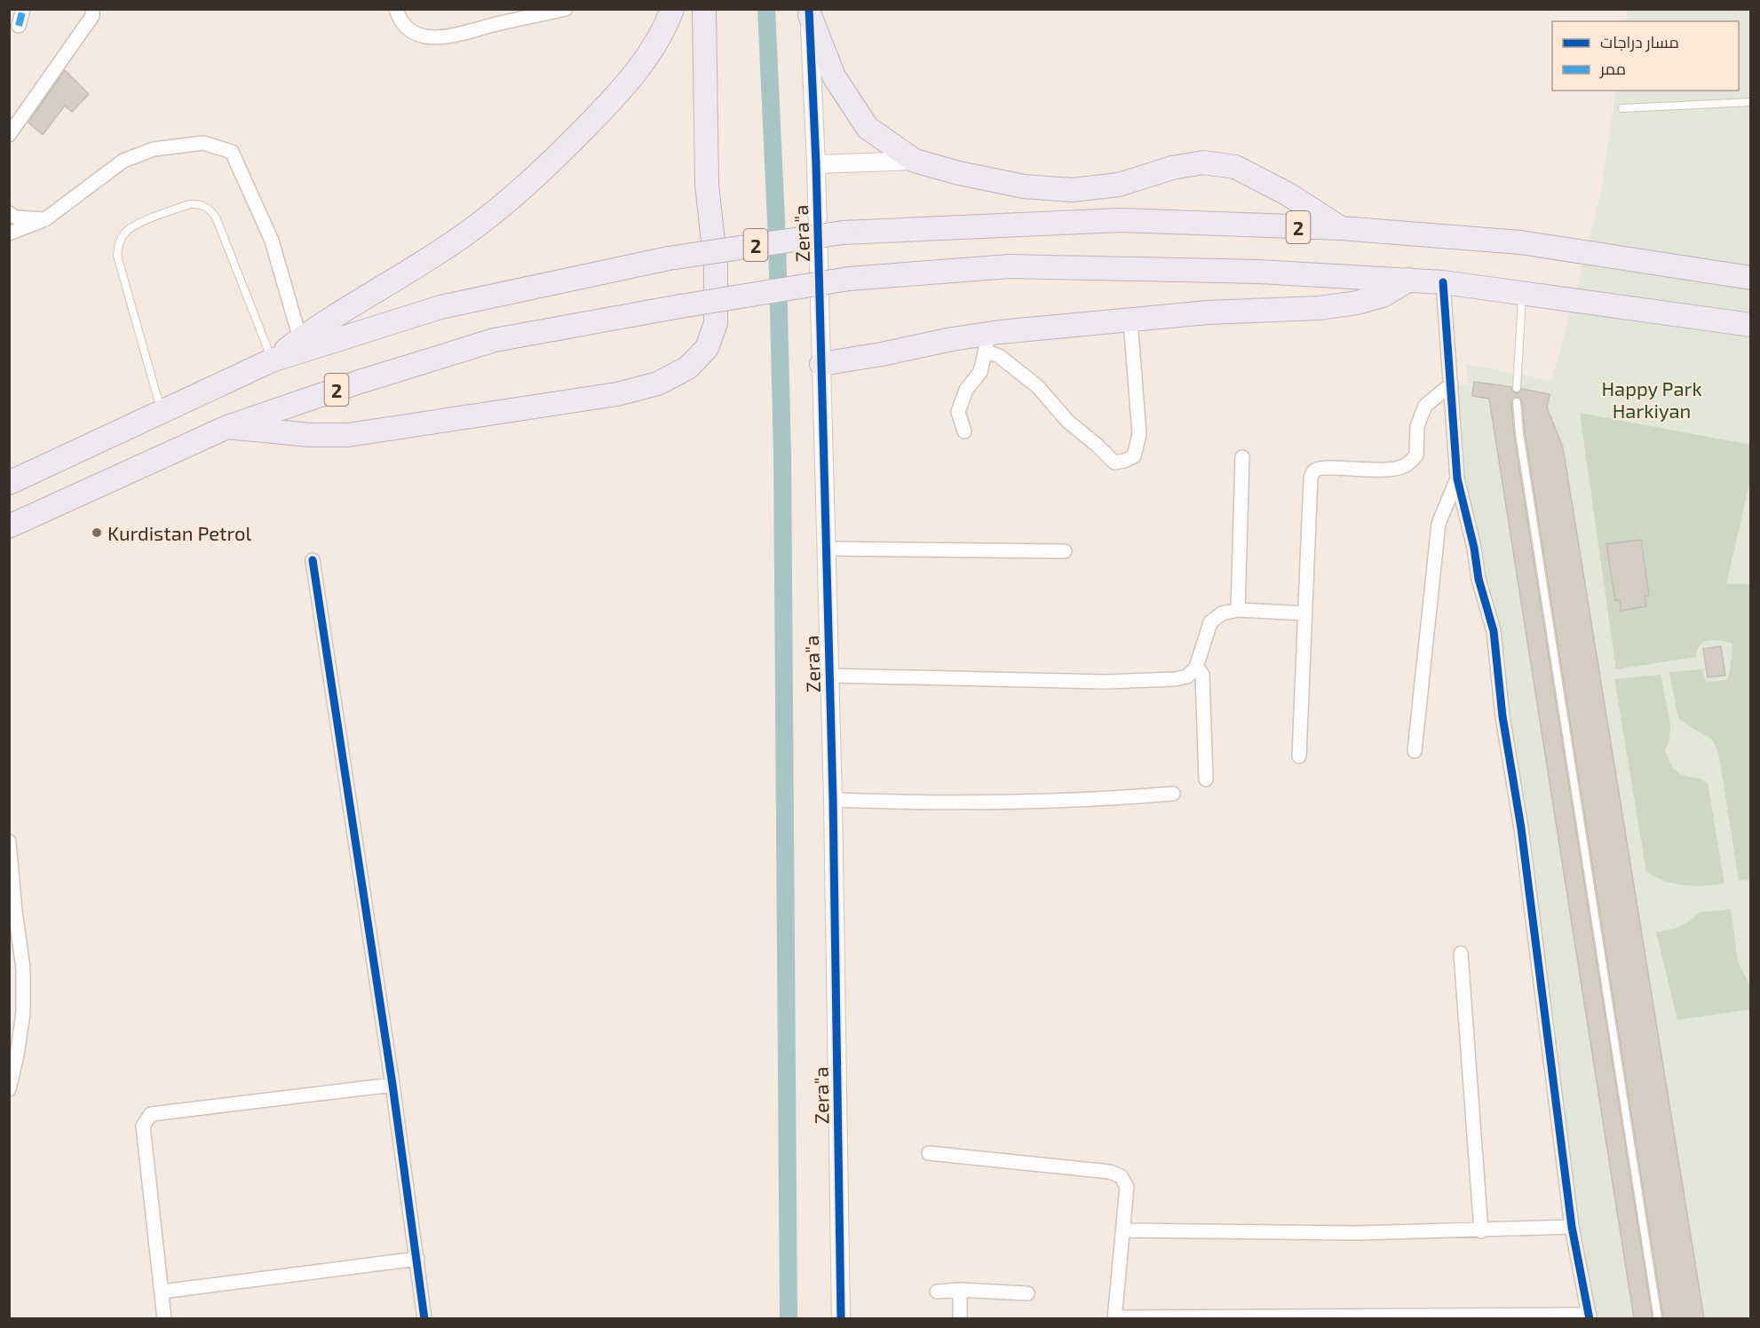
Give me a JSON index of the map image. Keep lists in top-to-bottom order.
{
  "streets": {
    "highway": ["2"],
    "street": ["Zera\"a"]
  },
  "parks": ["Happy Park Harkiyan"],
  "places": ["Kurdistan Petrol"],
  "legend": ["مسار دراجات", "ممر"]
}
